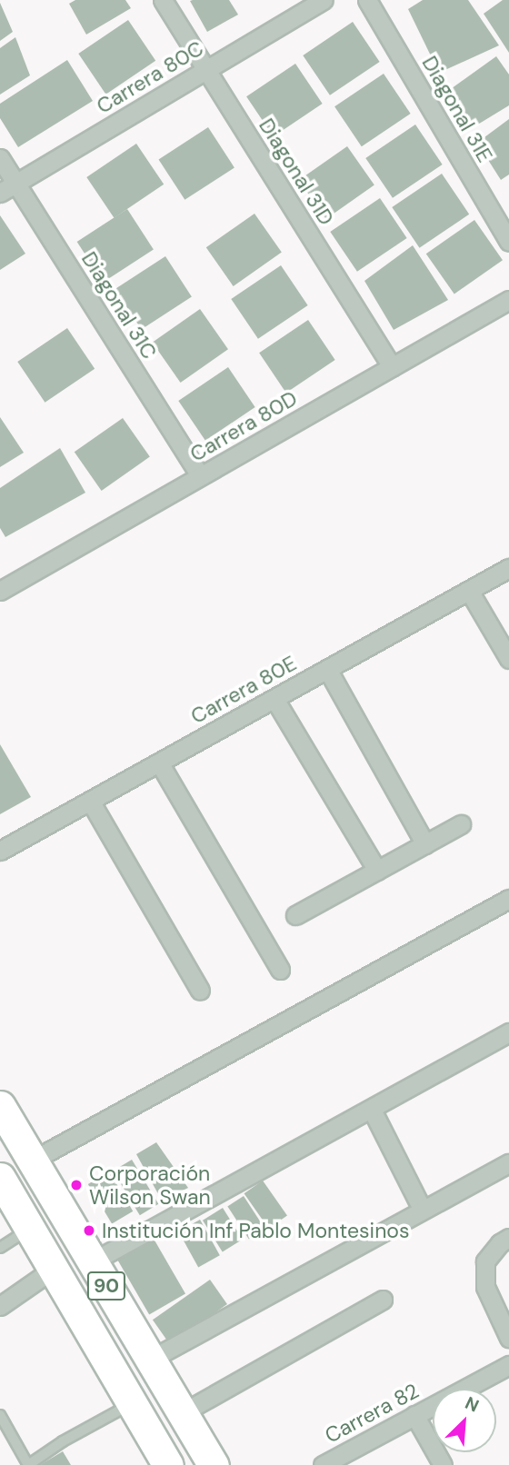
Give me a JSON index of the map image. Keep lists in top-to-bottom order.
{
  "streets": {
    "highway": ["90"],
    "street": [
      "Carrera 80C",
      "Diagonal 31E",
      "Diagonal 31D",
      "Diagonal 31C",
      "Carrera 80D",
      "Carrera 80E",
      "Carrera 82"
    ]
  },
  "crossings": [
    ["Carrera 80C", "Diagonal 31D"],
    ["Carrera 80C", "Diagonal 31C"],
    ["Diagonal 31D", "Carrera 80D"],
    ["Diagonal 31C", "Carrera 80D"]
  ],
  "places": ["Corporación Wilson Swan", "Institución Inf Pablo Montesinos"],
  "north": "top right"
}
